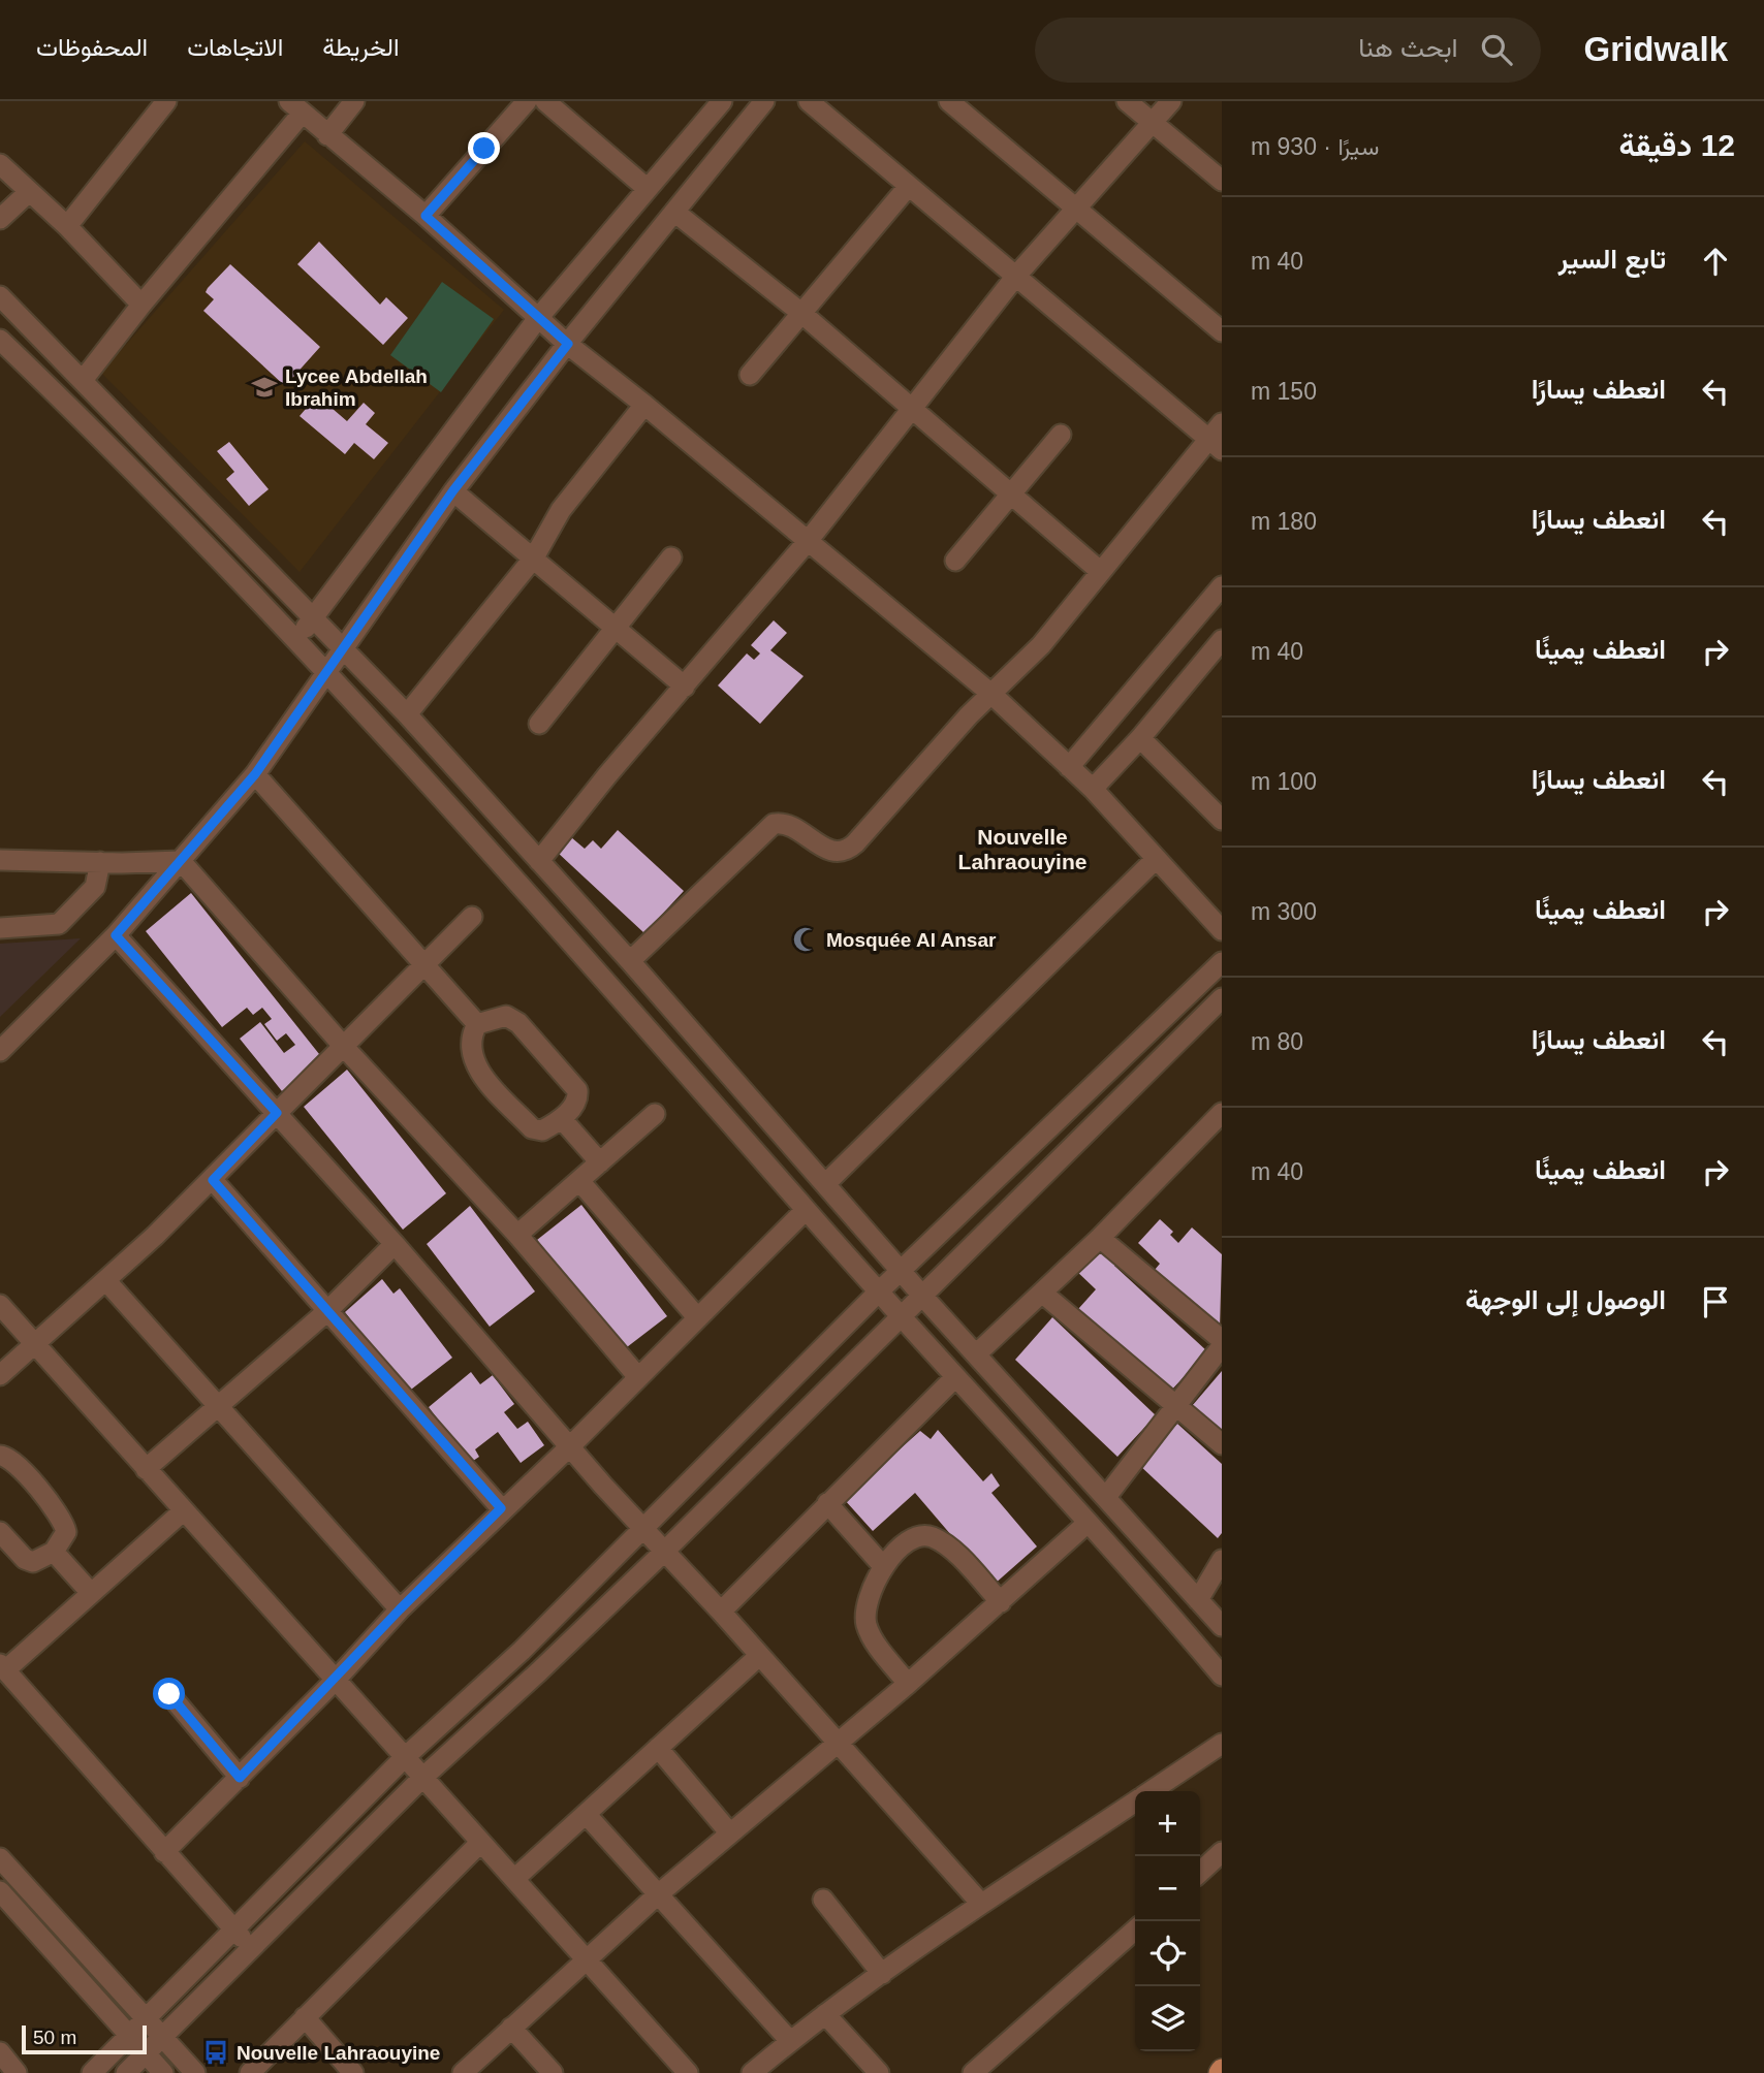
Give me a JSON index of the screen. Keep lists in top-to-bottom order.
{
  "districts": ["Nouvelle Lahraouyine"],
  "places": {
    "school or university": ["Lycee Abdellah Ibrahim"],
    "mosque": ["Mosquée Al Ansar"],
    "bus stop": ["Nouvelle Lahraouyine"]
  },
  "scale_bar": "50 m",
  "page": {
    "header": "Gridwalk",
    "search": "ابحث هنا",
    "nav": ["الخريطة", "الاتجاهات", "المحفوظات"],
    "heading": ["12 دقيقة", "سيرًا · 930 m"],
    "list": [
      ["تابع السير", "40 m"],
      ["انعطف يسارًا", "150 m"],
      ["انعطف يسارًا", "180 m"],
      ["انعطف يمينًا", "40 m"],
      ["انعطف يسارًا", "100 m"],
      ["انعطف يمينًا", "300 m"],
      ["انعطف يسارًا", "80 m"],
      ["انعطف يمينًا", "40 m"],
      "الوصول إلى الوجهة"
    ],
    "map_buttons": ["+", "−"],
    "scale": "50 m"
  }
}
